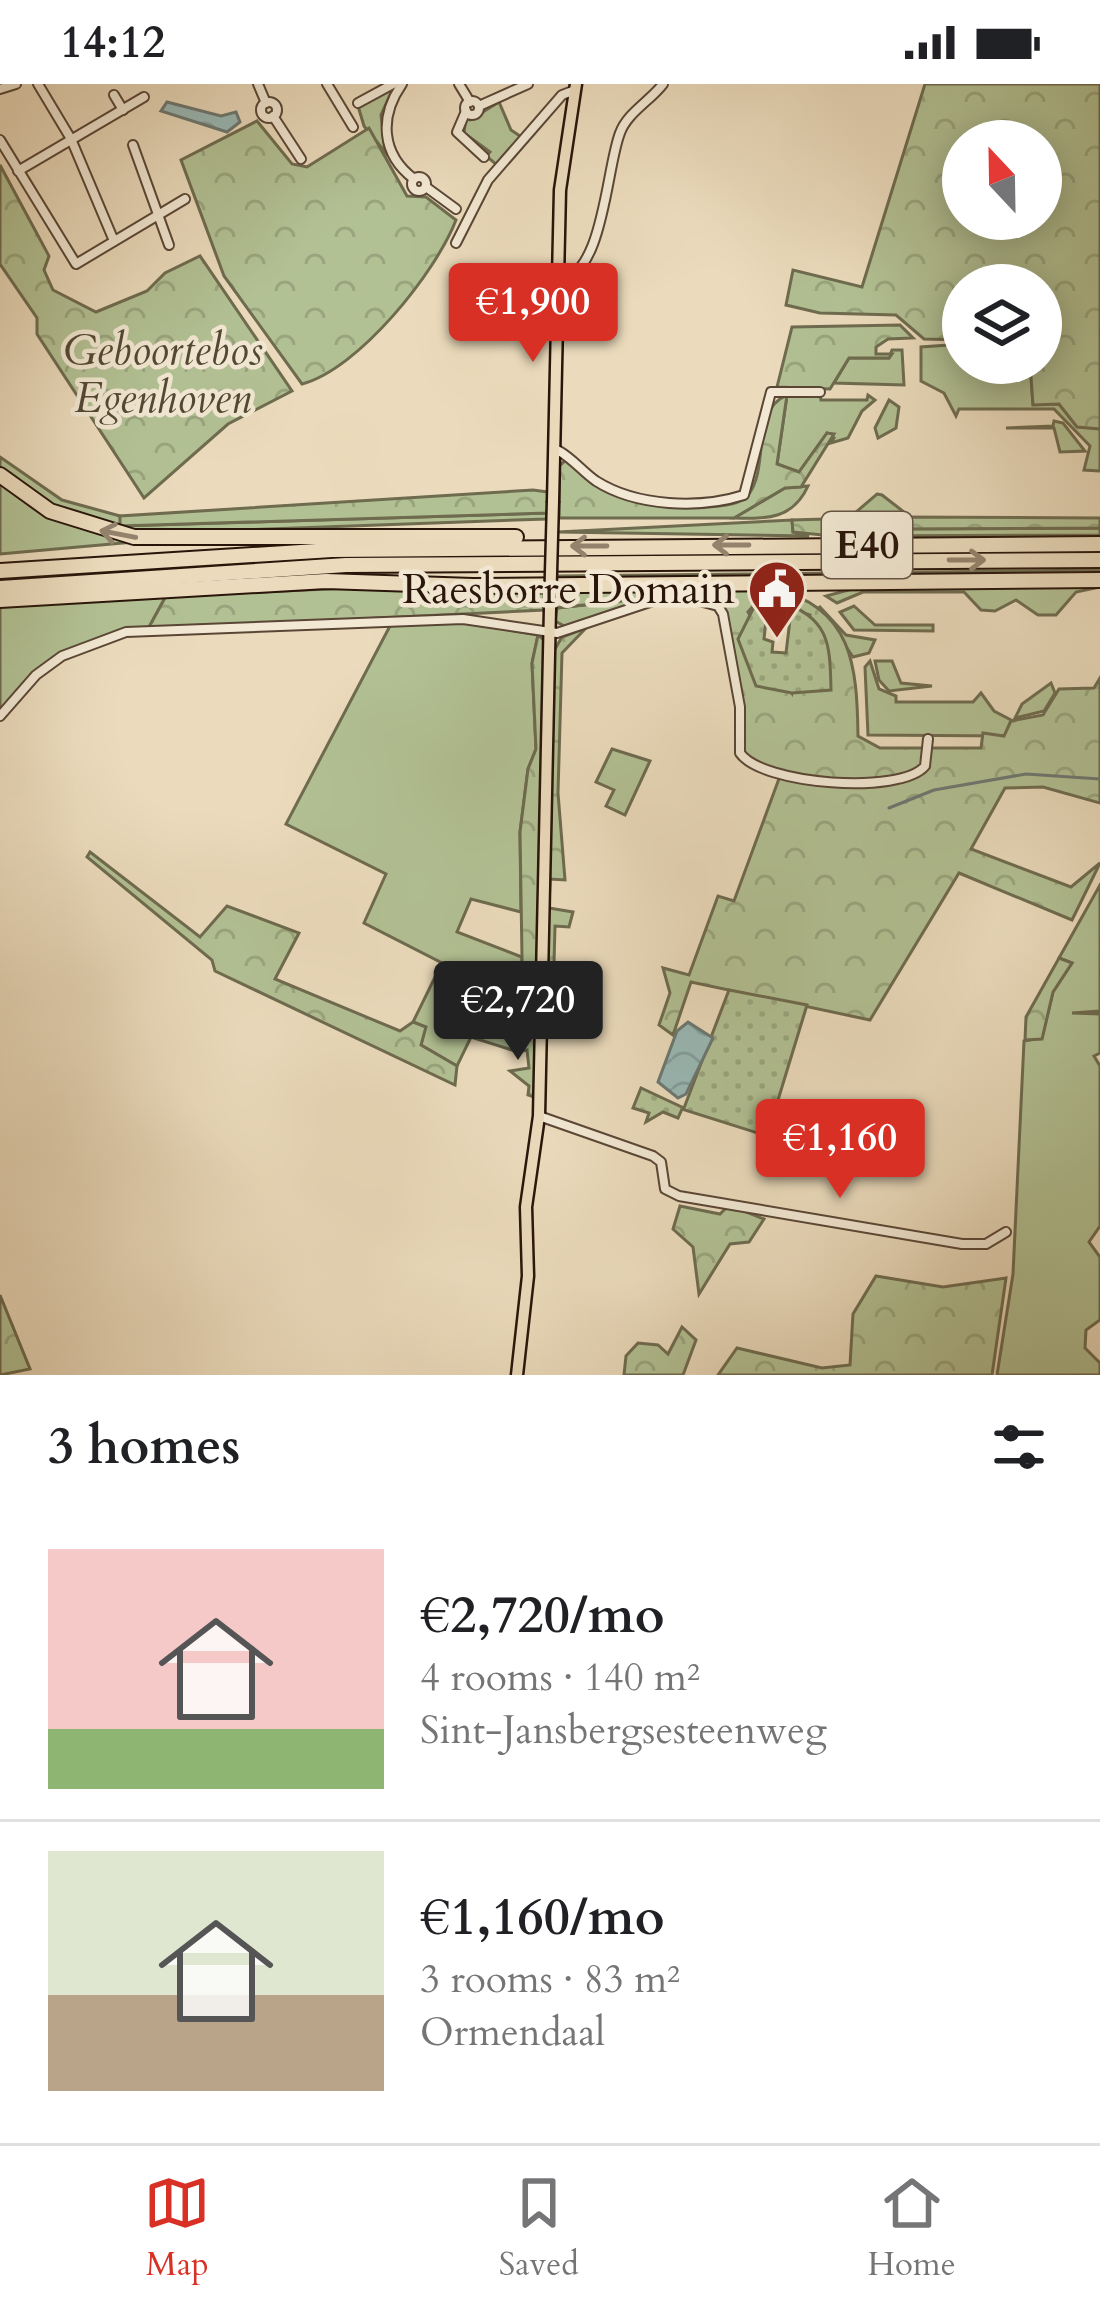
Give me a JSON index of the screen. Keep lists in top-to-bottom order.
{
  "streets": {
    "highway": ["E40"]
  },
  "parks": ["Geboortebos Egenhoven"],
  "places": {
    "public building": ["Raesborre Domain"]
  },
  "north": "top",
  "page": {
    "status": "14:12",
    "price": ["€1,900", "€2,720", "€1,160"],
    "heading": "3 homes",
    "list": [
      {
        "name": "€2,720/mo",
        "note": "4 rooms · 140 m² · Sint-Jansbergsesteenweg"
      },
      {
        "name": "€1,160/mo",
        "note": "3 rooms · 83 m² · Ormendaal"
      }
    ],
    "tabs": ["Map", "Saved", "Home"]
  }
}
